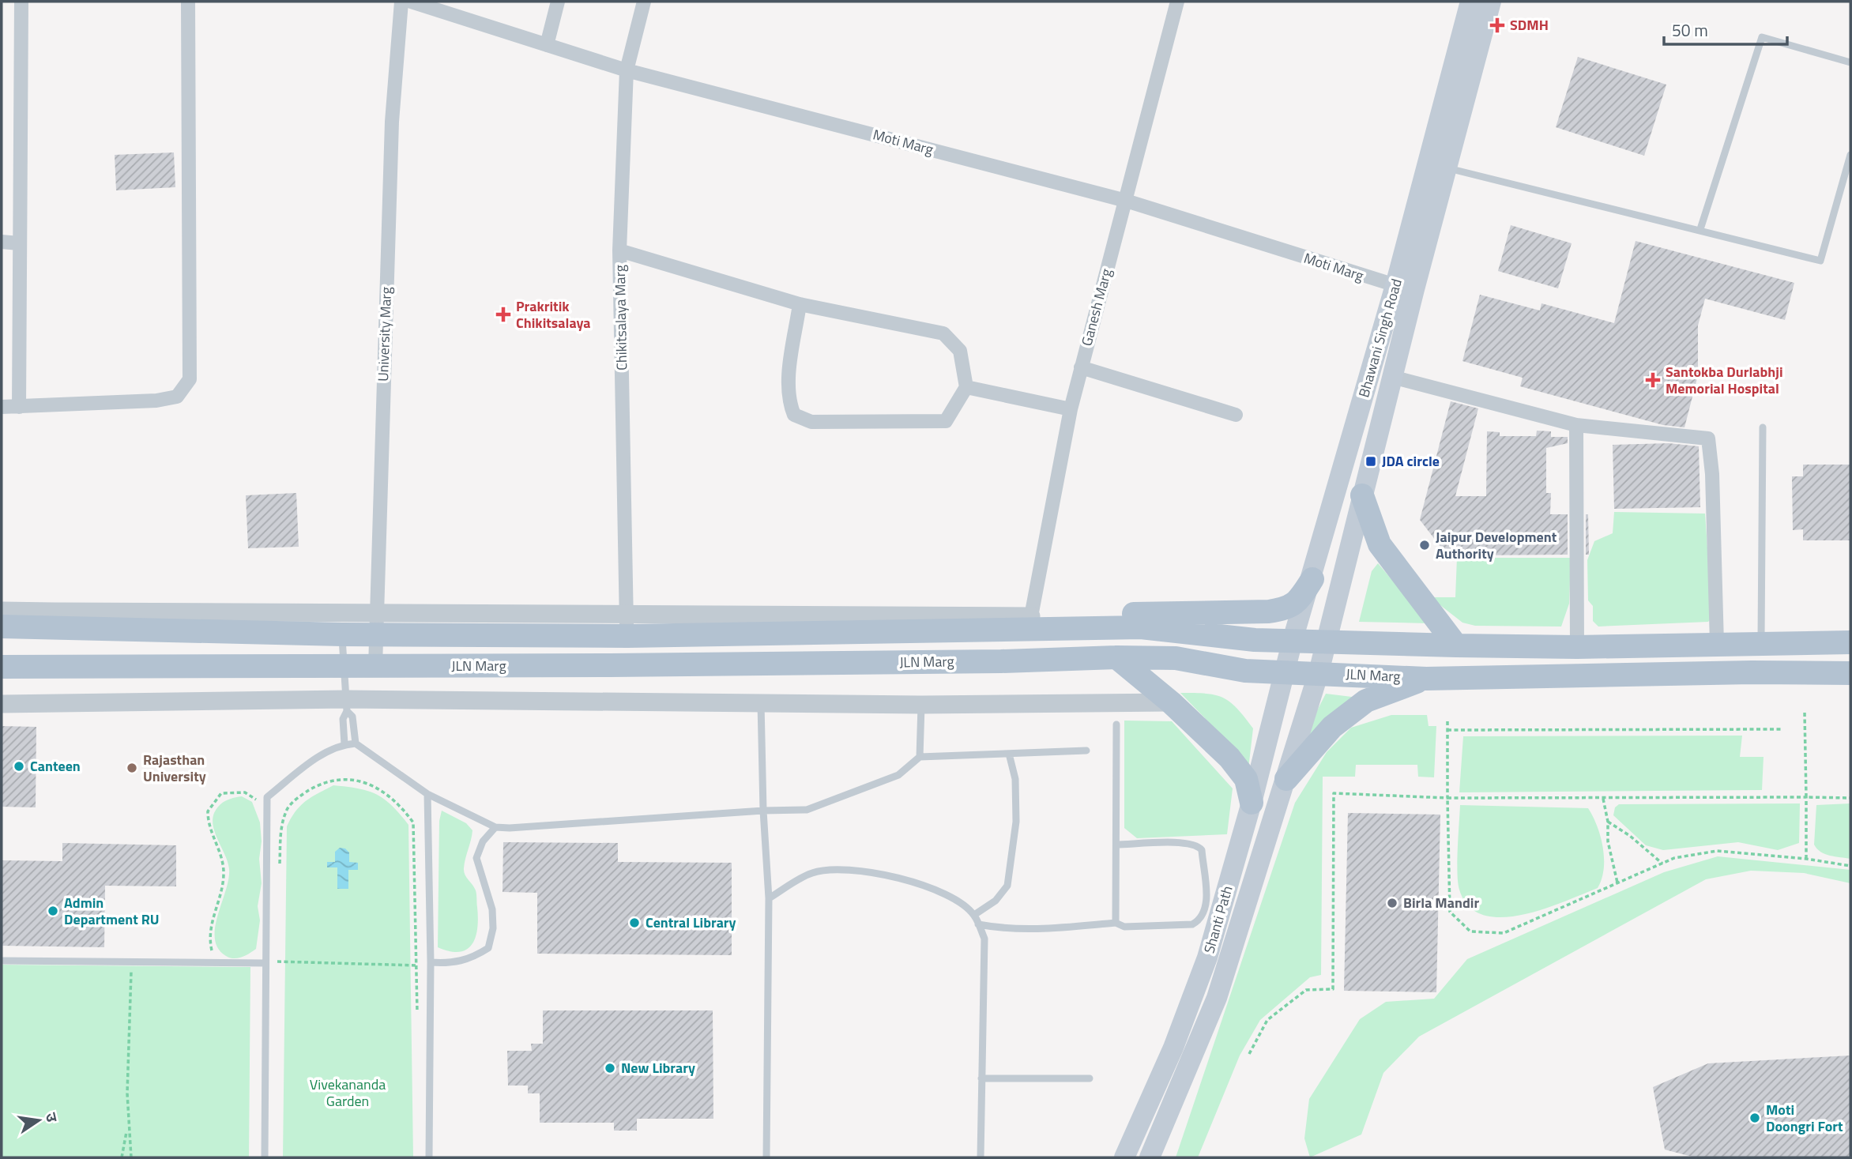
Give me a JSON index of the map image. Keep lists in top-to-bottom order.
{
  "streets": {
    "main road": ["Bhawani Singh Road", "JLN Marg", "Shanti Path"],
    "street": [
      "Moti Marg",
      "Ganesh Marg",
      "Chikitsalaya Marg",
      "University Marg"
    ]
  },
  "crossings": [
    ["Moti Marg", "Ganesh Marg"],
    ["Moti Marg", "Chikitsalaya Marg"],
    ["Moti Marg", "Bhawani Singh Road"],
    ["University Marg", "JLN Marg"],
    ["Bhawani Singh Road", "JLN Marg"],
    ["Bhawani Singh Road", "Shanti Path"],
    ["JLN Marg", "Shanti Path"]
  ],
  "parks": ["Vivekananda Garden"],
  "places": {
    "health": ["SDMH", "Prakritik Chikitsalaya", "Santokba Durlabhji Memorial Hospital"],
    "transit": ["JDA circle"],
    "other": [
      "Jaipur Development Authority",
      "Canteen",
      "Rajasthan University",
      "Birla Mandir",
      "Admin Department RU",
      "Central Library",
      "New Library",
      "Moti Doongri Fort"
    ]
  },
  "scale_bar": "50 m",
  "north": "right"
}
